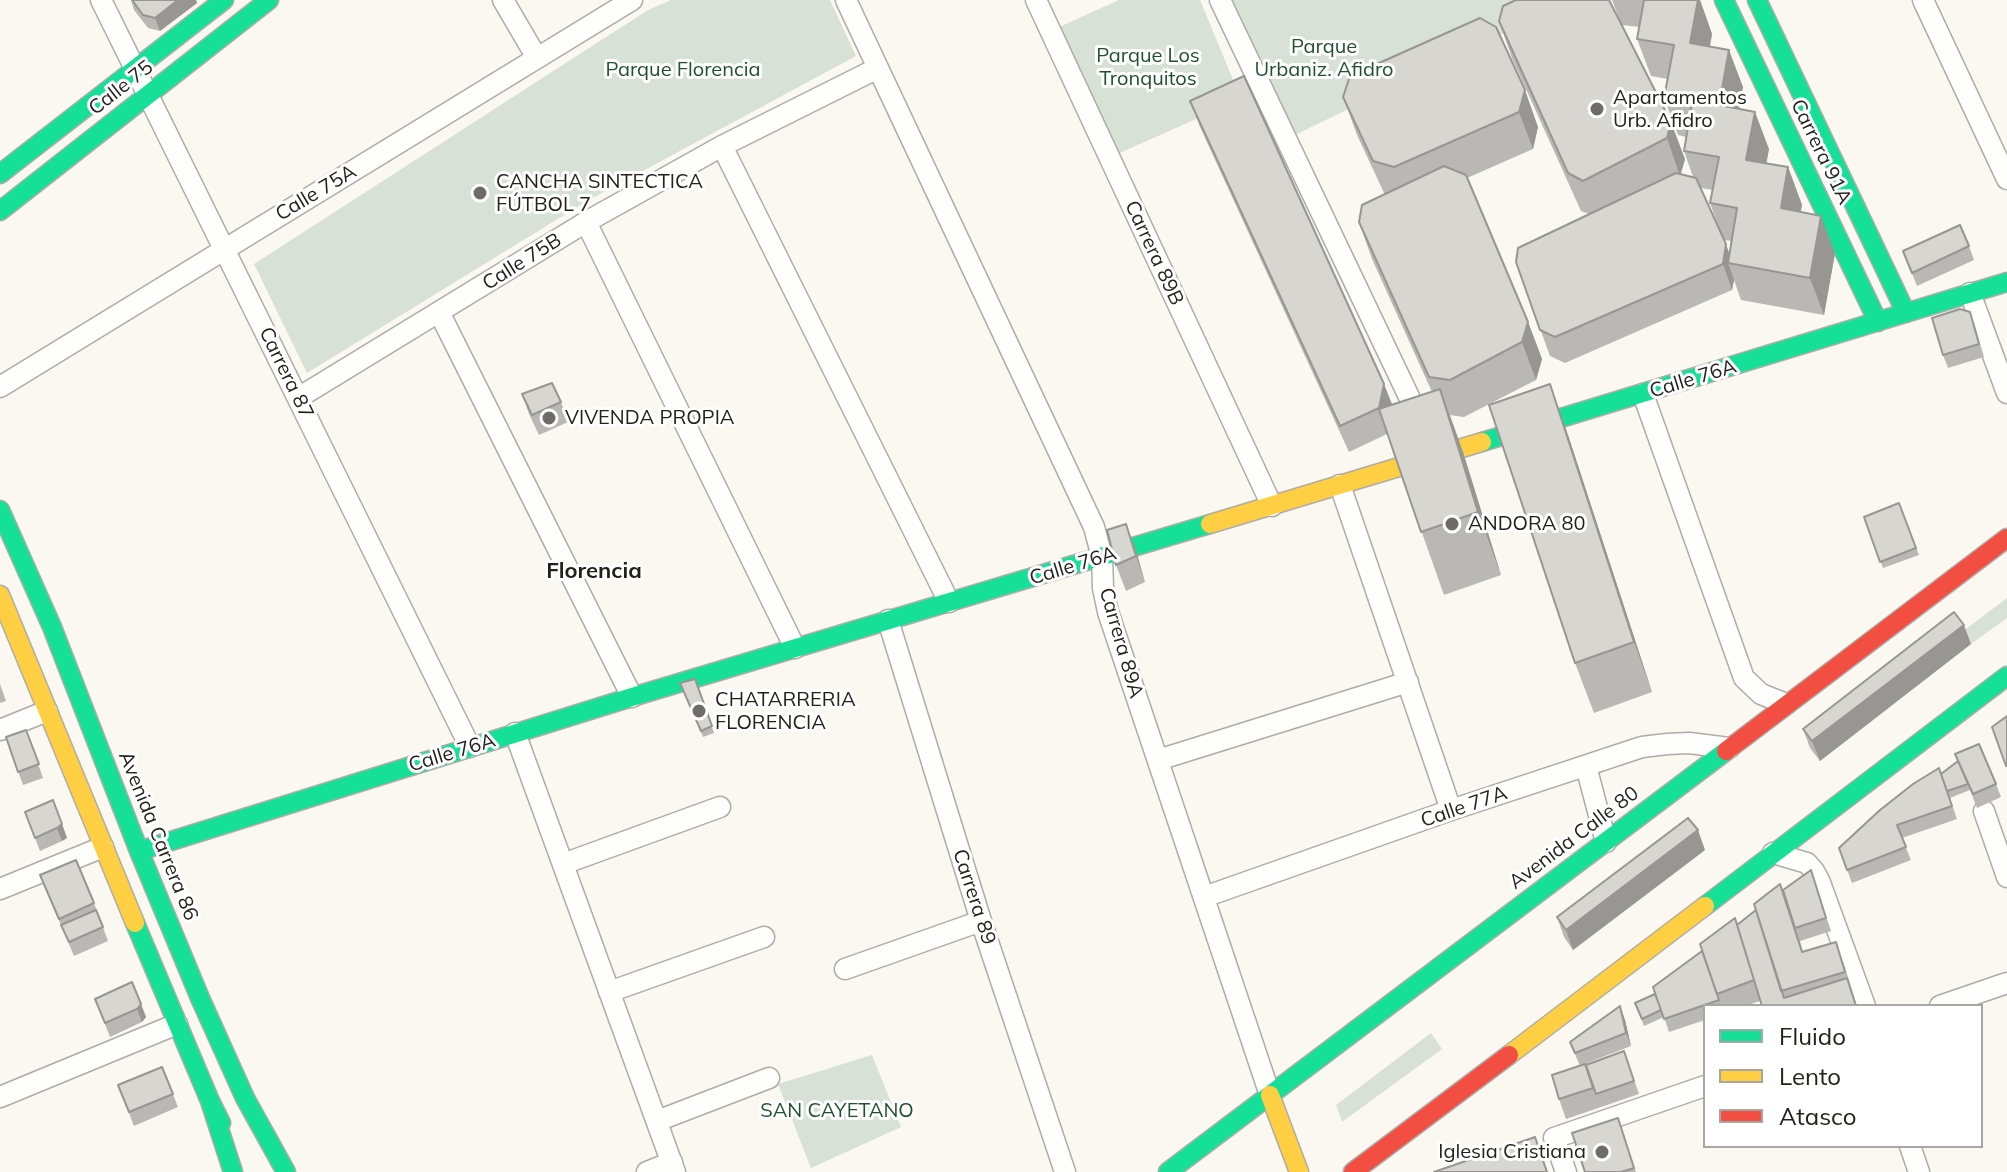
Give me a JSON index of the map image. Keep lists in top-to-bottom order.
{
  "streets": {
    "main road": [
      "Calle 75",
      "Carrera 91A",
      "Calle 76A",
      "Carrera 89A",
      "Avenida Carrera 86",
      "Avenida Calle 80"
    ],
    "street": [
      "Calle 75A",
      "Carrera 89B",
      "Calle 75B",
      "Carrera 87",
      "Calle 77A",
      "Carrera 89"
    ]
  },
  "crossings": [
    ["Calle 75", "Carrera 87"],
    ["Carrera 91A", "Calle 76A"],
    ["Calle 75A", "Carrera 87"],
    ["Carrera 89B", "Calle 76A"],
    ["Calle 75B", "Carrera 87"],
    ["Calle 75B", "Carrera 89A"],
    ["Carrera 87", "Calle 76A"],
    ["Calle 76A", "Carrera 89A"],
    ["Calle 76A", "Avenida Carrera 86"],
    ["Calle 76A", "Carrera 89"],
    ["Carrera 89A", "Calle 77A"],
    ["Carrera 89A", "Avenida Calle 80"],
    ["Calle 77A", "Avenida Calle 80"]
  ],
  "districts": ["Florencia"],
  "parks": [
    "Parque Urbaniz. Afidro",
    "Parque Los Tronquitos",
    "Parque Florencia",
    "SAN CAYETANO"
  ],
  "places": [
    "Apartamentos Urb. Afidro",
    "CANCHA SINTECTICA FÚTBOL 7",
    "VIVENDA PROPIA",
    "ANDORA 80",
    "CHATARRERIA FLORENCIA",
    "Iglesia Cristiana"
  ],
  "legend": ["Fluido", "Lento", "Atasco"]
}
